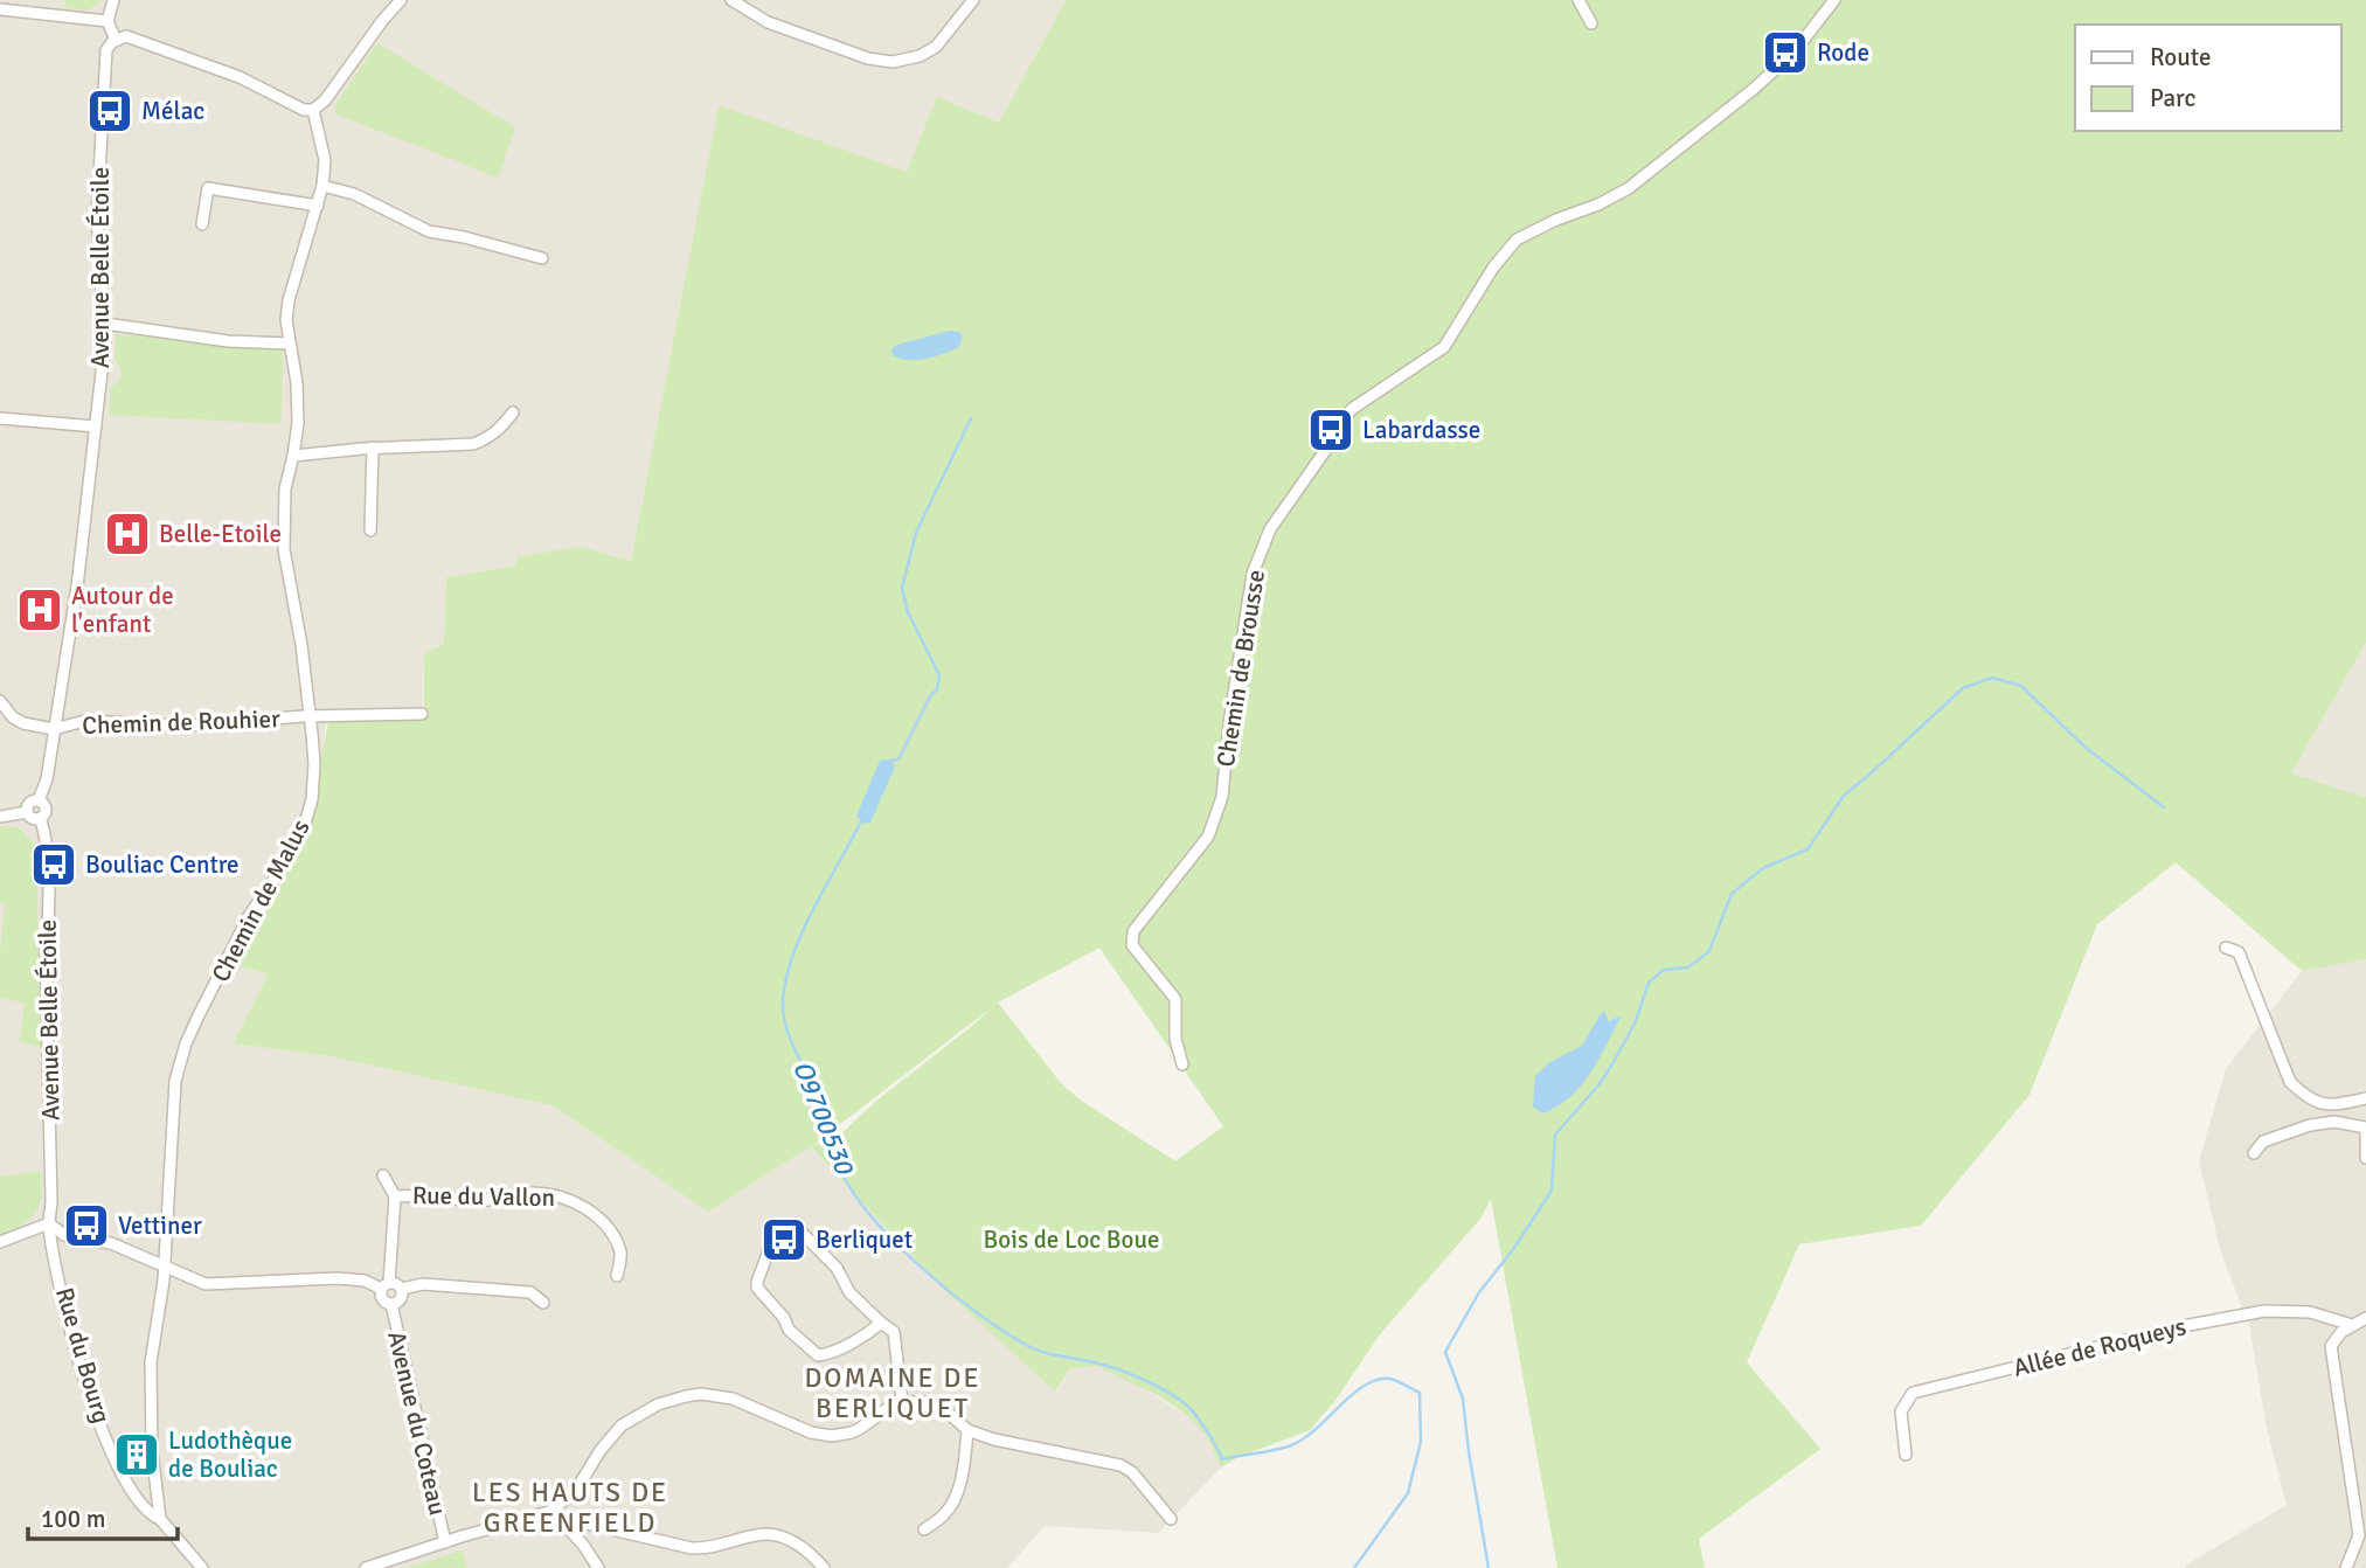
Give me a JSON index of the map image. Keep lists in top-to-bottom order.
{
  "streets": {
    "street": [
      "Avenue Belle Étoile",
      "Chemin de Brousse",
      "Chemin de Rouhier",
      "Chemin de Malus",
      "Rue du Vallon",
      "Allée de Roqueys",
      "Rue du Bourg",
      "Avenue du Coteau"
    ]
  },
  "crossings": [
    ["Avenue Belle Étoile", "Chemin de Rouhier"],
    ["Avenue Belle Étoile", "Rue du Bourg"],
    ["Chemin de Rouhier", "Chemin de Malus"],
    ["Chemin de Malus", "Rue du Bourg"],
    ["Rue du Vallon", "Avenue du Coteau"]
  ],
  "districts": ["DOMAINE DE BERLIQUET", "LES HAUTS DE GREENFIELD"],
  "water": ["O9700530"],
  "parks": ["Bois de Loc Boue"],
  "places": {
    "bus stop": [
      "Rode",
      "Mélac",
      "Labardasse",
      "Bouliac Centre",
      "Vettiner",
      "Berliquet"
    ],
    "hospital": ["Belle-Etoile", "Autour de l'enfant"],
    "building": ["Ludothèque de Bouliac"]
  },
  "legend": ["Route", "Parc"],
  "scale_bar": "100 m"
}
